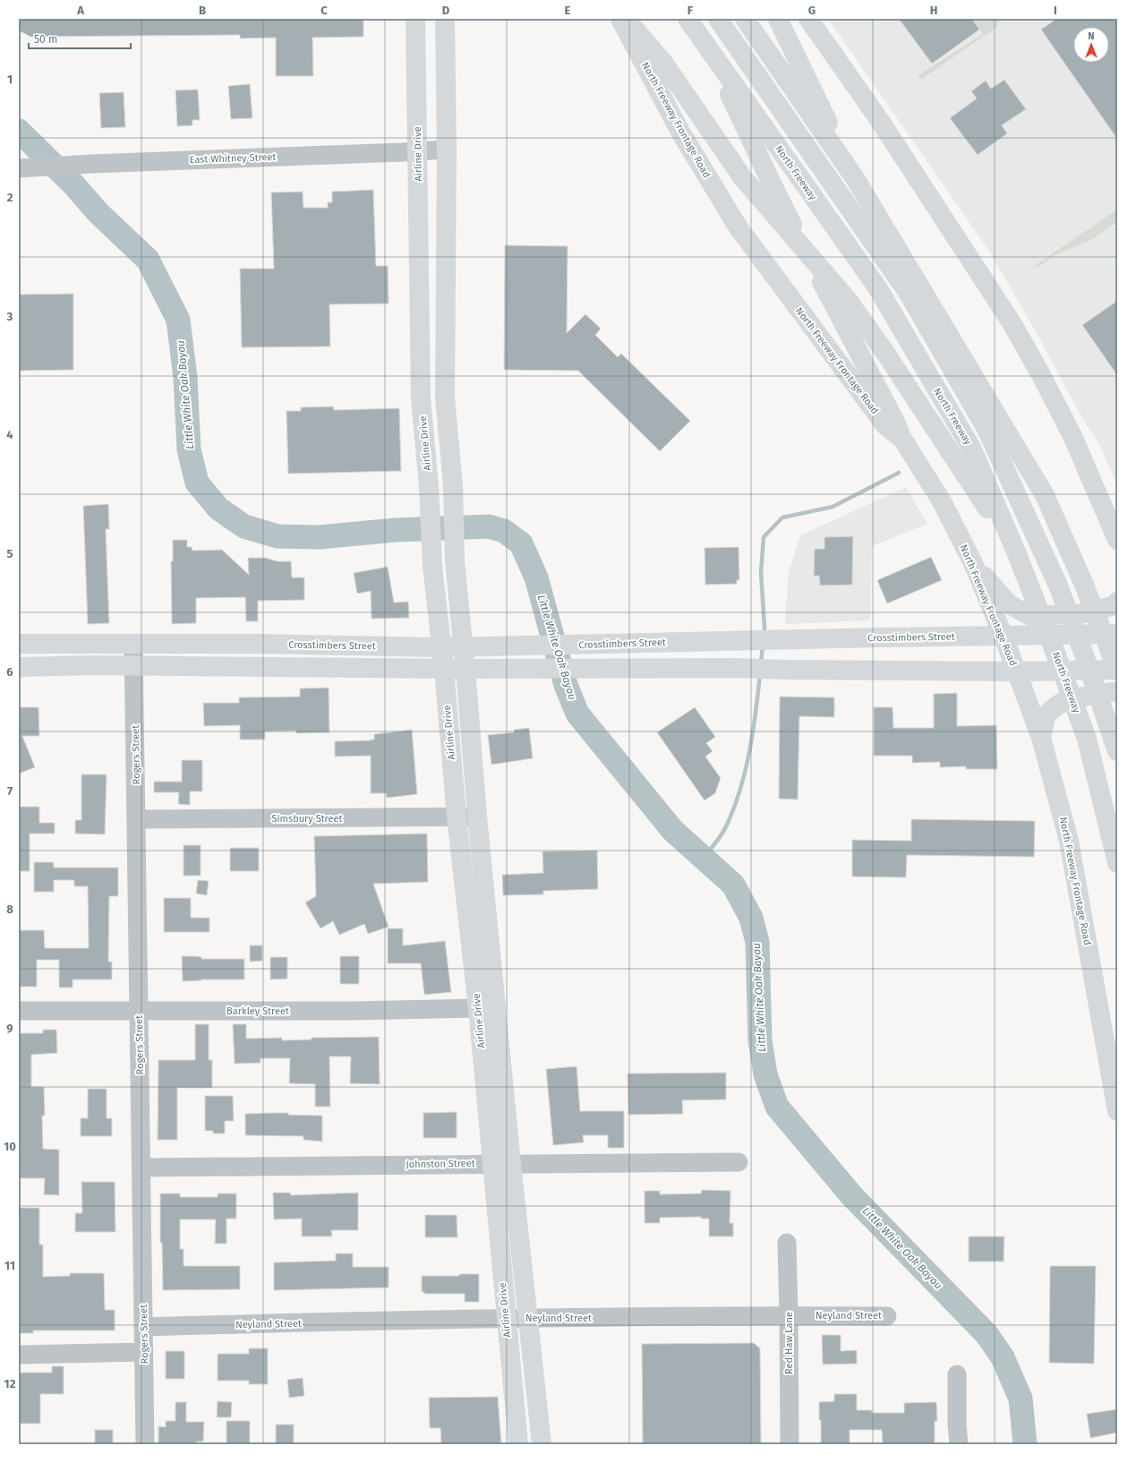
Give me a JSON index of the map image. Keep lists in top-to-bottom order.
{
  "streets": {
    "main road": [
      "North Freeway Frontage Road",
      "Airline Drive",
      "North Freeway",
      "Crosstimbers Street"
    ],
    "street": [
      "East Whitney Street",
      "Rogers Street",
      "Simsbury Street",
      "Barkley Street",
      "Johnston Street",
      "Neyland Street",
      "Red Haw Lane"
    ]
  },
  "crossings": [
    ["North Freeway Frontage Road", "Crosstimbers Street"],
    ["Airline Drive", "East Whitney Street"],
    ["Airline Drive", "Crosstimbers Street"],
    ["Airline Drive", "Simsbury Street"],
    ["Airline Drive", "Barkley Street"],
    ["Airline Drive", "Johnston Street"],
    ["Airline Drive", "Neyland Street"],
    ["Crosstimbers Street", "Rogers Street"],
    ["Rogers Street", "Simsbury Street"],
    ["Rogers Street", "Barkley Street"],
    ["Rogers Street", "Johnston Street"],
    ["Rogers Street", "Neyland Street"],
    ["Neyland Street", "Red Haw Lane"]
  ],
  "water": ["Little White Oak Bayou"],
  "scale_bar": "50 m",
  "north": "top",
  "grid": {
    "columns": [
      "A",
      "B",
      "C",
      "D",
      "E",
      "F",
      "G",
      "H",
      "I"
    ],
    "rows": [
      "1",
      "2",
      "3",
      "4",
      "5",
      "6",
      "7",
      "8",
      "9",
      "10",
      "11",
      "12"
    ]
  }
}
